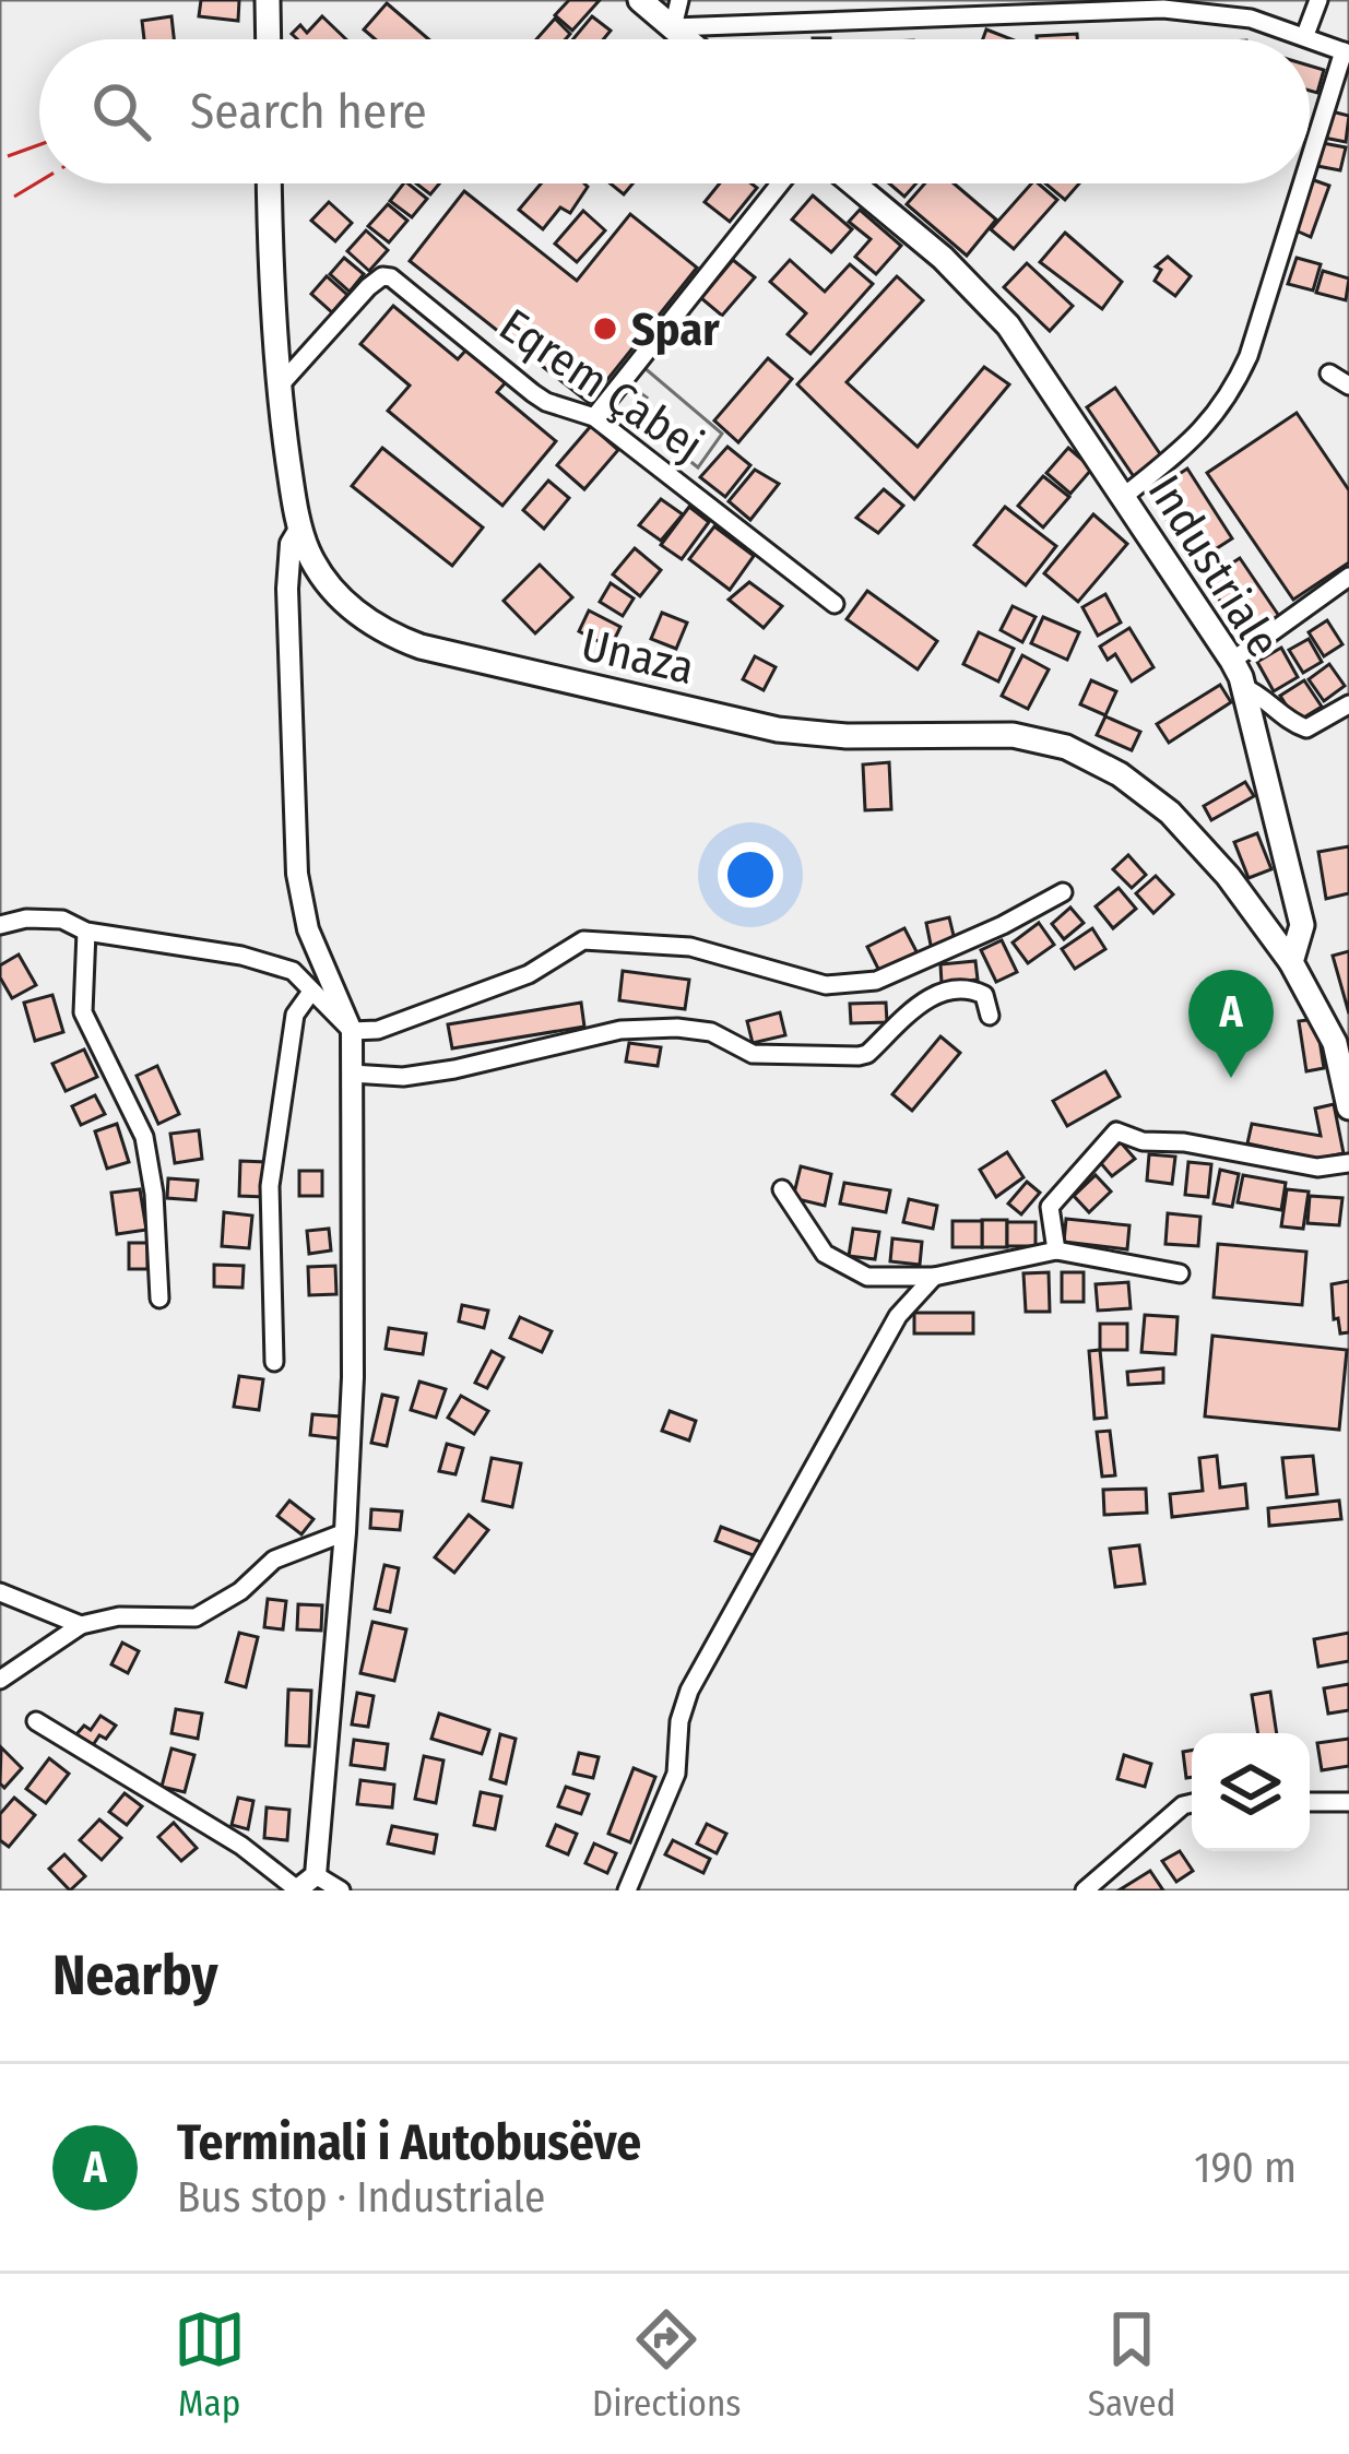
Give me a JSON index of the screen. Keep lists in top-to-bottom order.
{
  "streets": {
    "main road": ["Industriale", "Unaza"],
    "street": ["Eqrem Çabej"]
  },
  "crossings": [
    ["Eqrem Çabej", "Unaza"],
    ["Industriale", "Unaza"]
  ],
  "places": ["Spar"],
  "page": {
    "search": "Search here",
    "pins": "A",
    "heading": "Nearby",
    "list": [
      {
        "mark": "A",
        "name": "Terminali i Autobusëve",
        "note": "Bus stop · Industriale",
        "value": "190 m"
      }
    ],
    "nav": ["Map", "Directions", "Saved"]
  }
}
